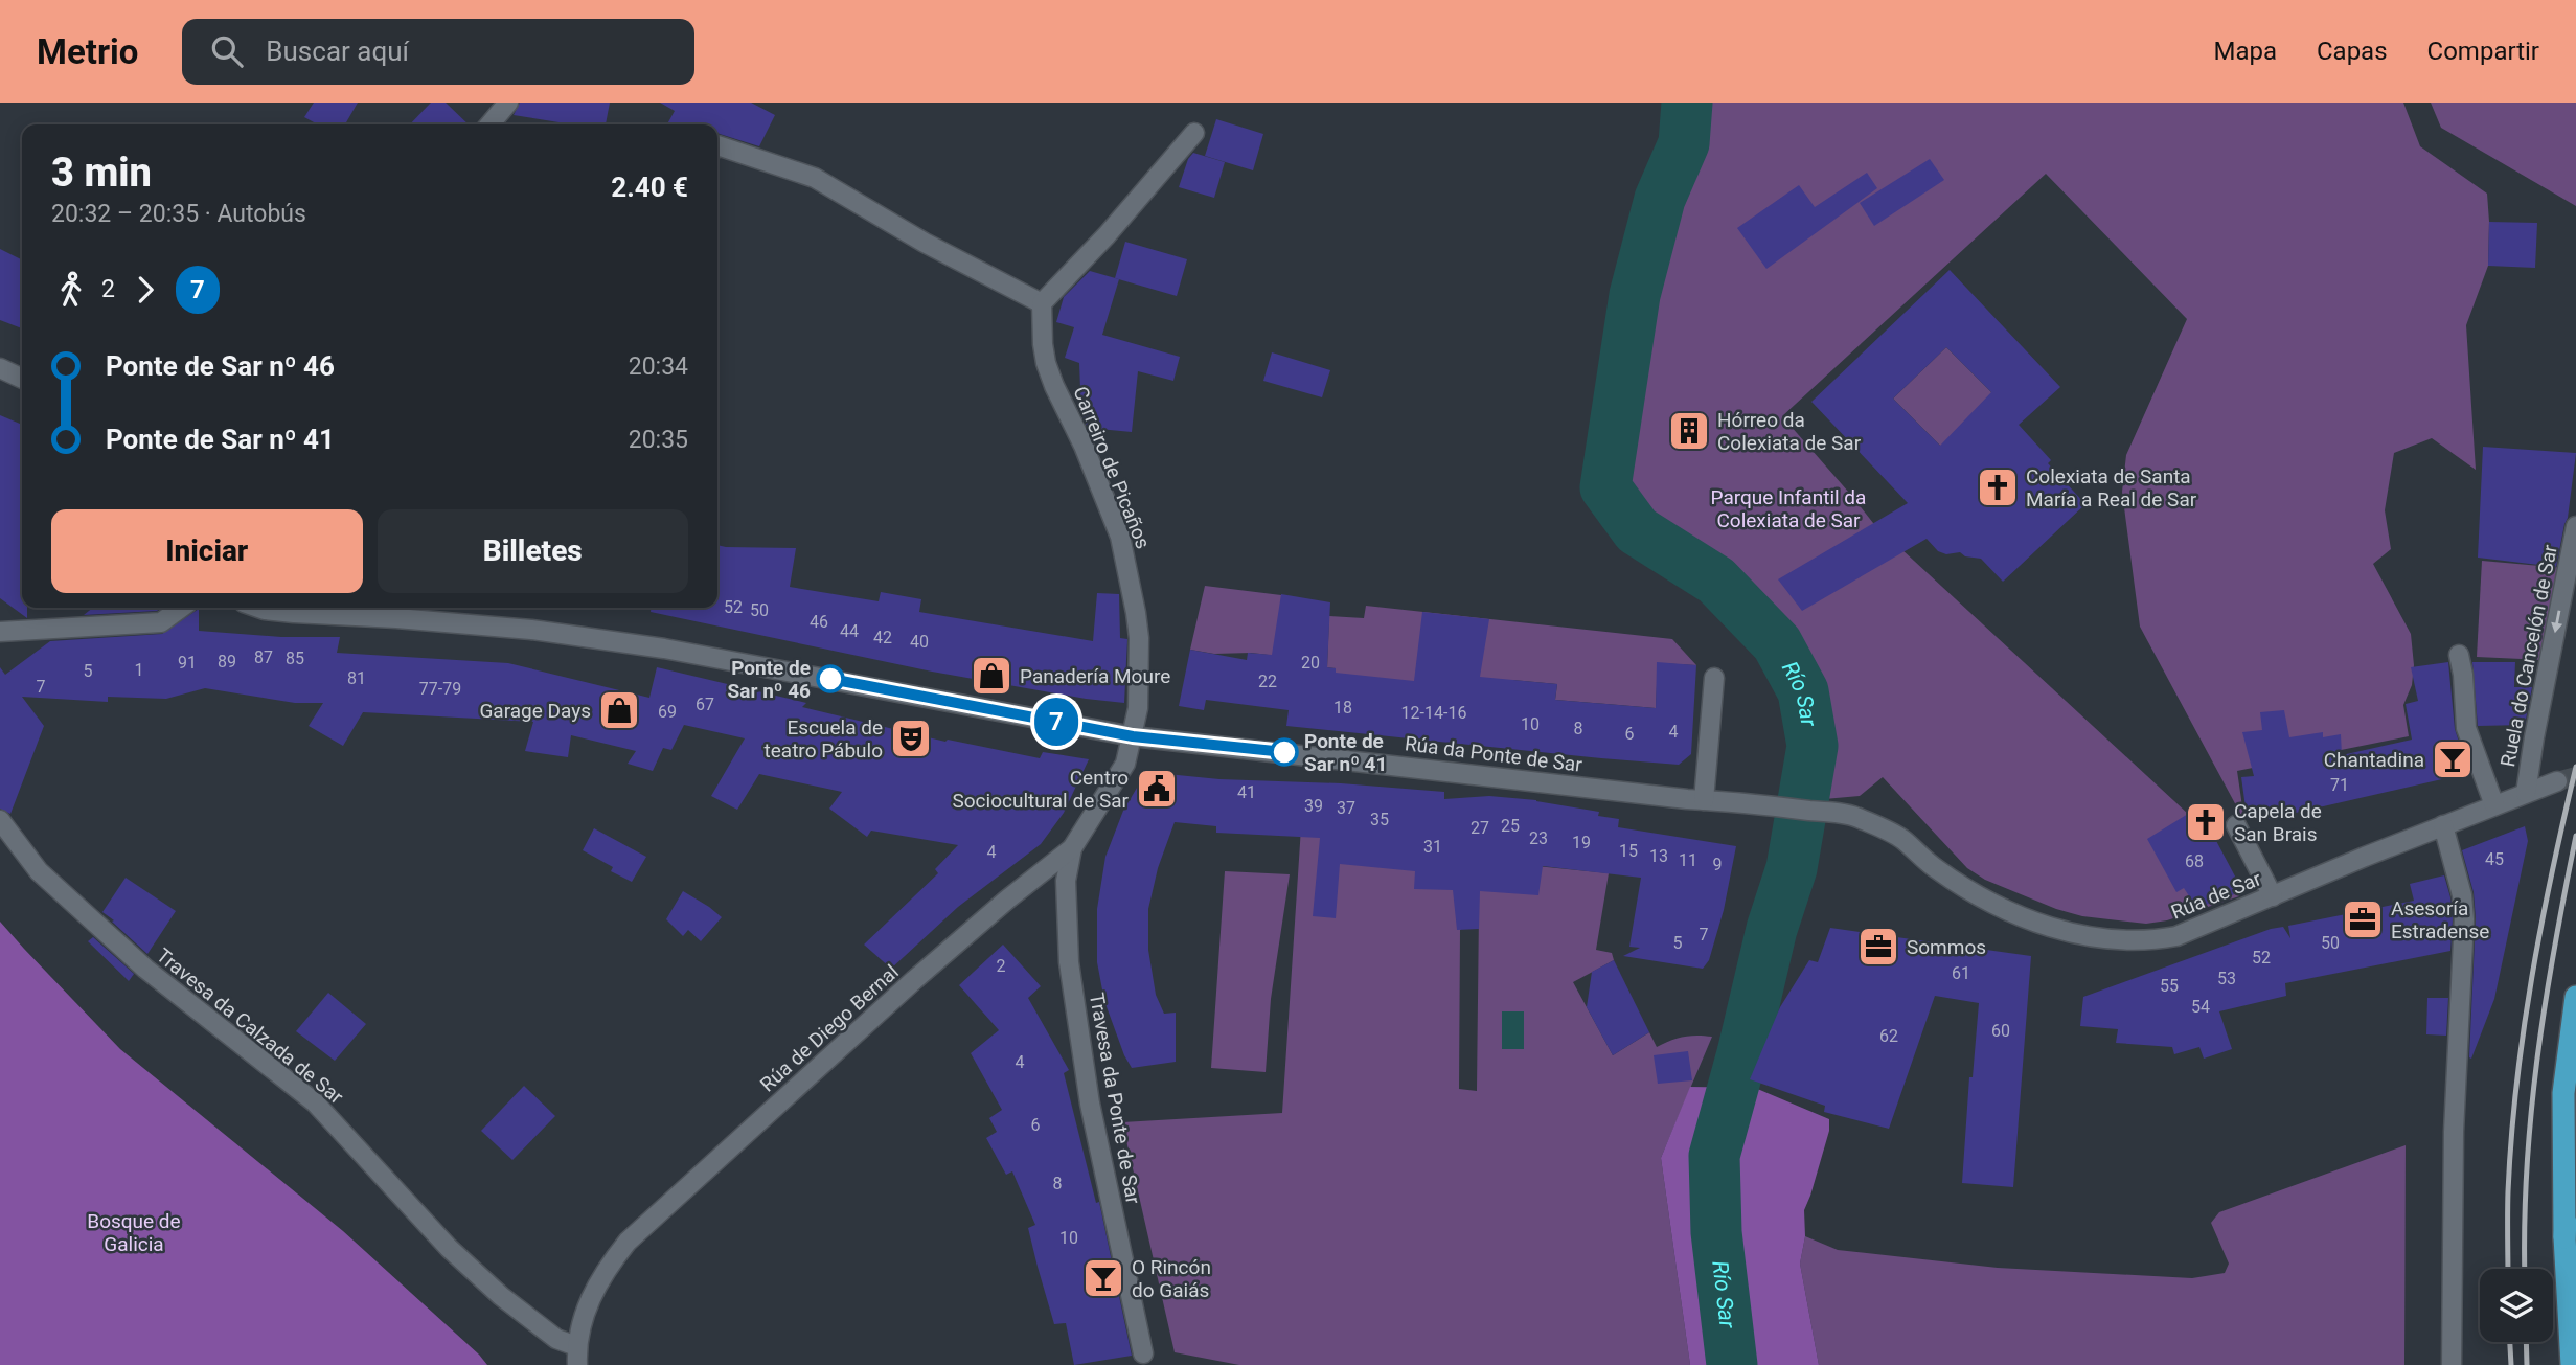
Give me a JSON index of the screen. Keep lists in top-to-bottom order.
{
  "streets": {
    "street": [
      "Carreiro de Picaños",
      "Ruela do Cancelón de Sar",
      "Rúa da Ponte de Sar",
      "Rúa de Sar",
      "Travesa da Calzada de Sar",
      "Rúa de Diego Bernal",
      "Travesa da Ponte de Sar"
    ]
  },
  "crossings": [
    ["Carreiro de Picaños", "Rúa da Ponte de Sar"],
    ["Carreiro de Picaños", "Rúa de Diego Bernal"],
    ["Ruela do Cancelón de Sar", "Rúa de Sar"],
    ["Rúa da Ponte de Sar", "Rúa de Sar"],
    ["Rúa da Ponte de Sar", "Rúa de Diego Bernal"],
    ["Travesa da Calzada de Sar", "Rúa de Diego Bernal"],
    ["Rúa de Diego Bernal", "Travesa da Ponte de Sar"]
  ],
  "water": ["Río Sar"],
  "parks": ["Parque Infantil da Colexiata de Sar", "Bosque de Galicia"],
  "places": {
    "building": ["Hórreo da Colexiata de Sar"],
    "church": ["Colexiata de Santa María a Real de Sar", "Capela de San Brais"],
    "shop": ["Panadería Moure", "Garage Days"],
    "other": ["Ponte de Sar nº 46", "Ponte de Sar nº 41"],
    "theatre": ["Escuela de teatro Pábulo"],
    "bar": ["Chantadina", "O Rincón do Gaiás"],
    "public building": ["Centro Sociocultural de Sar"],
    "office": ["Asesoría Estradense", "Sommos"]
  },
  "lines": ["bus line 7"],
  "house_numbers": [
    "52",
    "50",
    "46",
    "44",
    "42",
    "40",
    "87",
    "85",
    "89",
    "91",
    "20",
    "1",
    "5",
    "81",
    "22",
    "7",
    "77-79",
    "67",
    "18",
    "69",
    "12-14-16",
    "10",
    "8",
    "4",
    "6",
    "71",
    "41",
    "39",
    "37",
    "35",
    "25",
    "27",
    "23",
    "19",
    "31",
    "15",
    "4",
    "13",
    "45",
    "11",
    "68",
    "9",
    "7",
    "5",
    "50",
    "52",
    "2",
    "61",
    "53",
    "55",
    "54",
    "60",
    "62",
    "4",
    "6",
    "8",
    "10"
  ],
  "page": {
    "header": "Metrio",
    "search": "Buscar aquí",
    "nav": ["Mapa", "Capas", "Compartir"],
    "on_map": "7",
    "heading": ["3 min", "20:32 – 20:35 · Autobús", "2.40 €"],
    "legs": ["2", "7"],
    "list": [
      {
        "name": "Ponte de Sar nº 46",
        "value": "20:34"
      },
      {
        "name": "Ponte de Sar nº 41",
        "value": "20:35"
      }
    ],
    "buttons": ["Iniciar", "Billetes"]
  }
}
